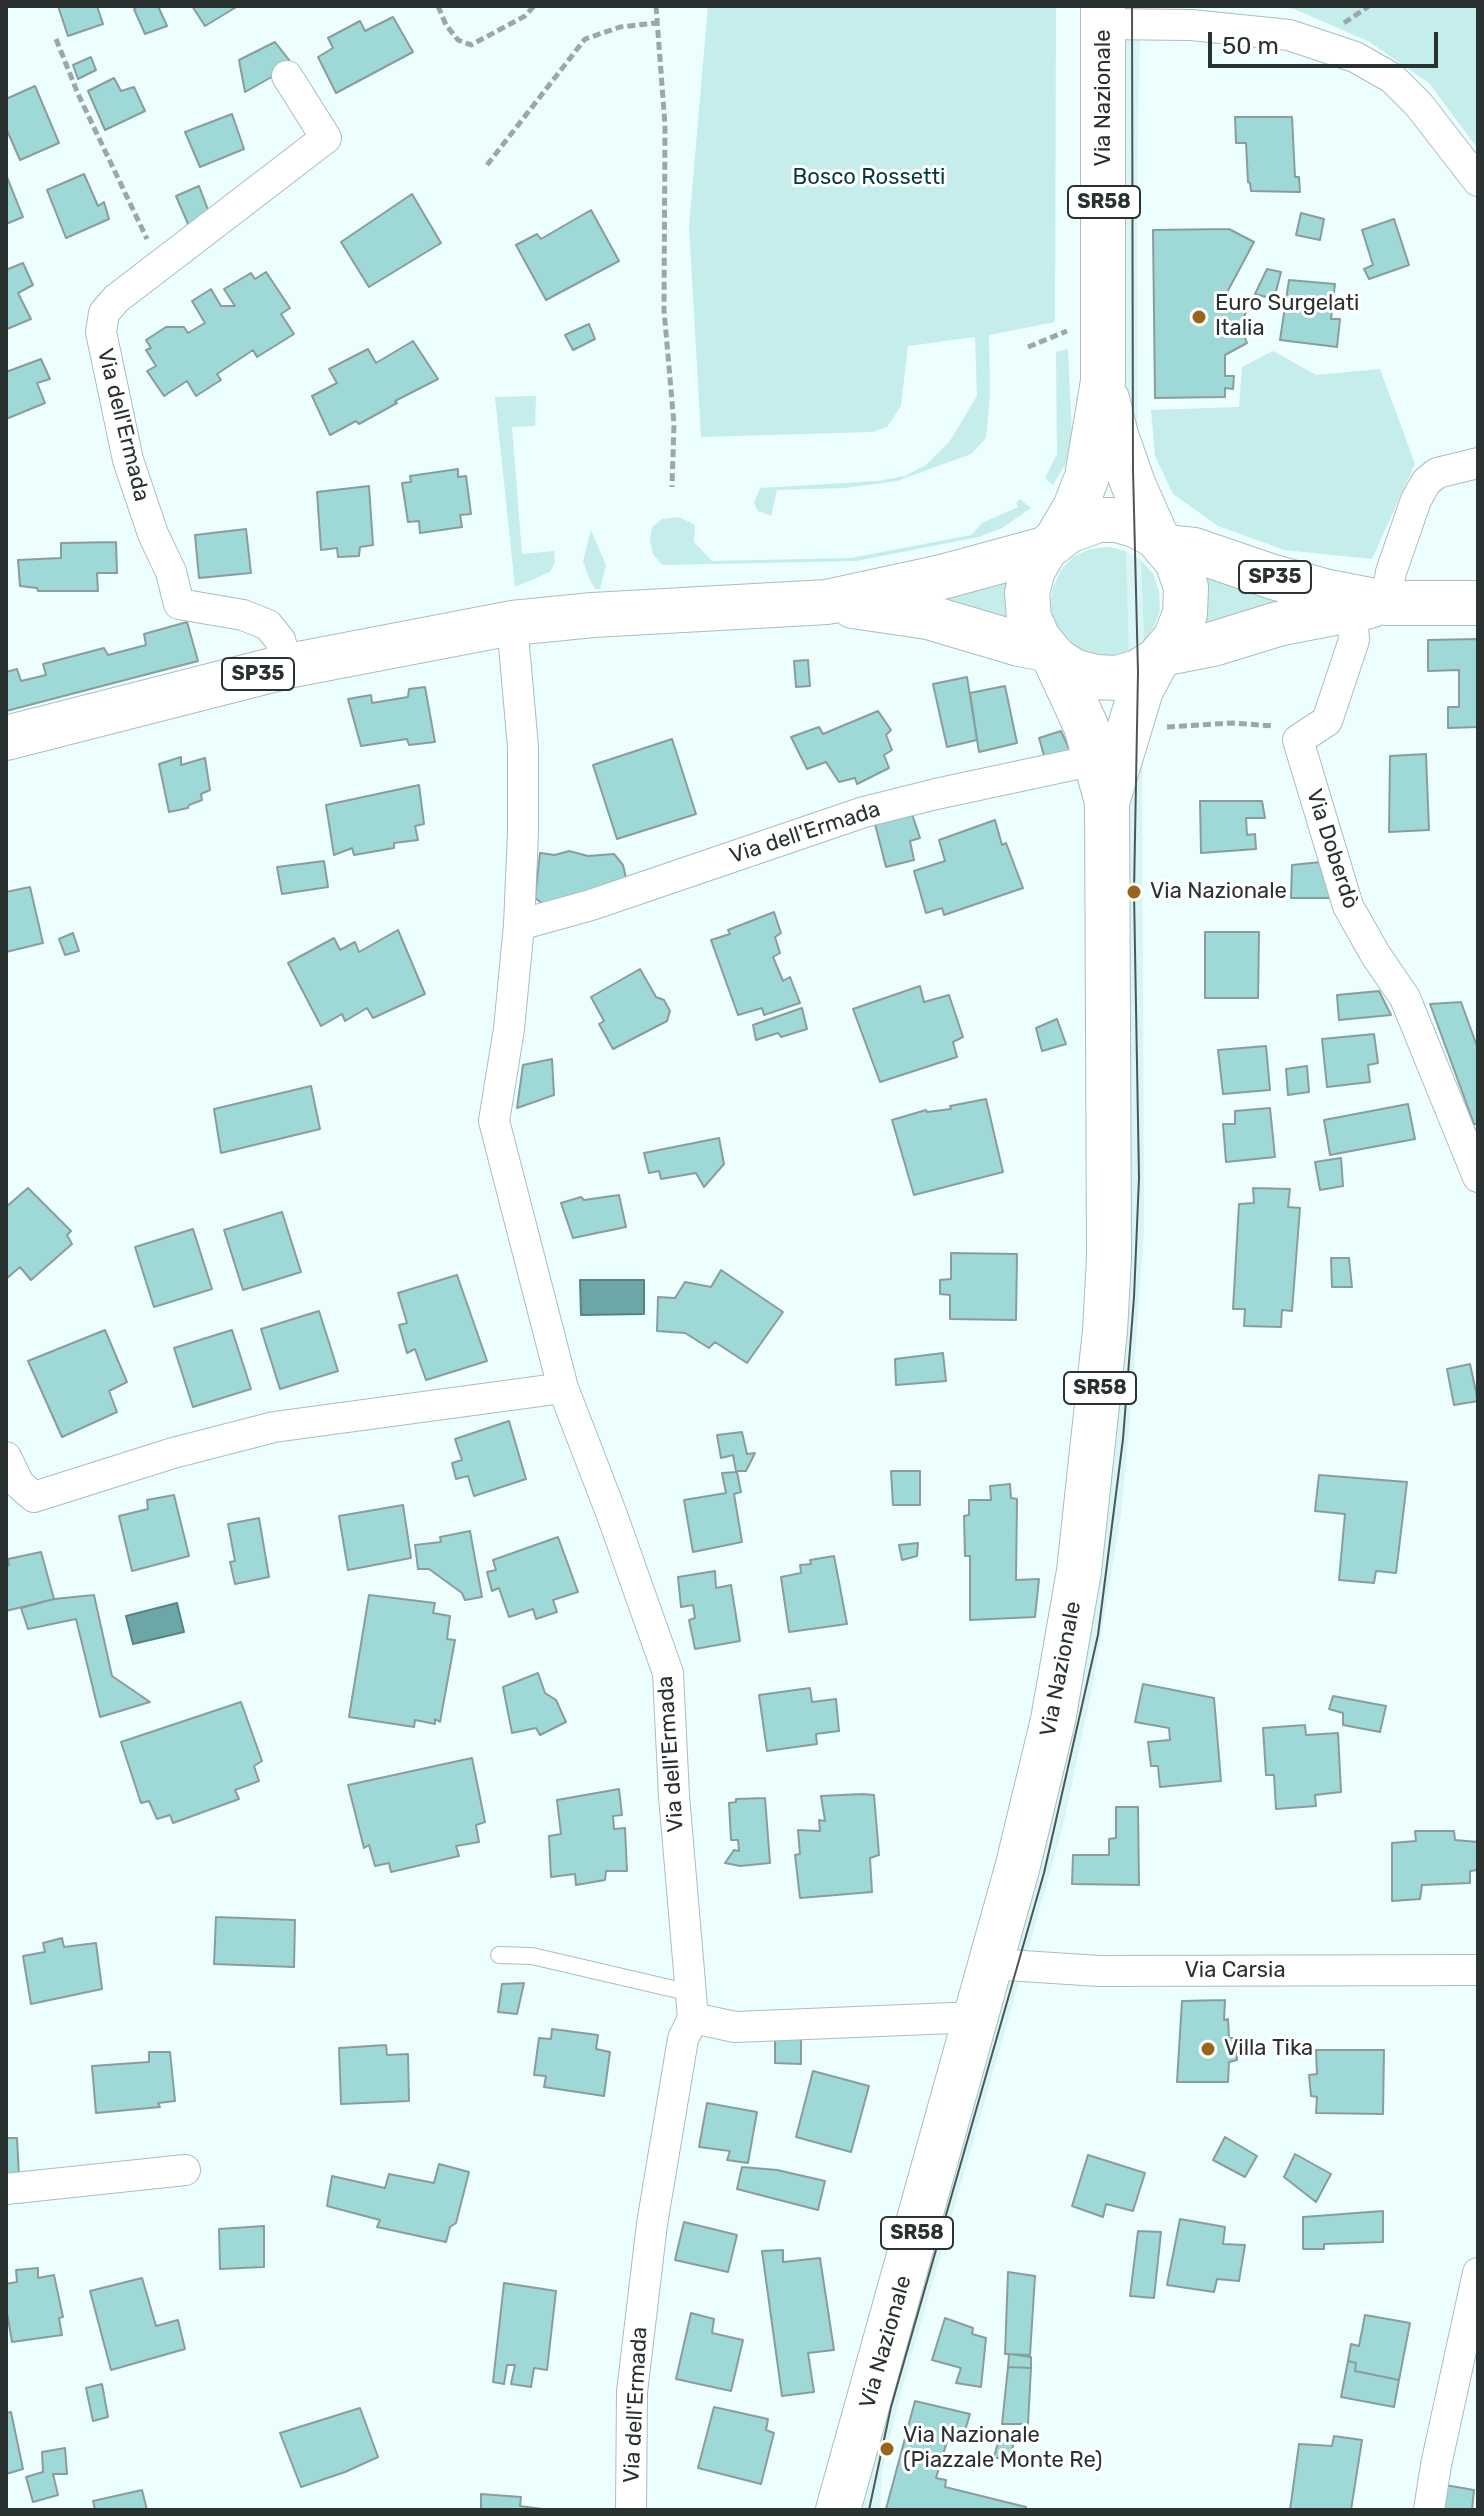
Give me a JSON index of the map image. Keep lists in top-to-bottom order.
{
  "streets": {
    "main road": ["Via Nazionale", "SR58", "SP35"],
    "street": ["Via dell'Ermada", "Via Doberdò", "Via Carsia"]
  },
  "crossings": [
    ["Via Nazionale", "Via dell'Ermada"],
    ["Via Nazionale", "SP35"],
    ["Via Nazionale", "Via Carsia"],
    ["Via dell'Ermada", "SP35"]
  ],
  "parks": ["Bosco Rossetti"],
  "places": [
    "Euro Surgelati Italia",
    "Via Nazionale",
    "Villa Tika",
    "Via Nazionale (Piazzale Monte Re)"
  ],
  "scale_bar": "50 m"
}
